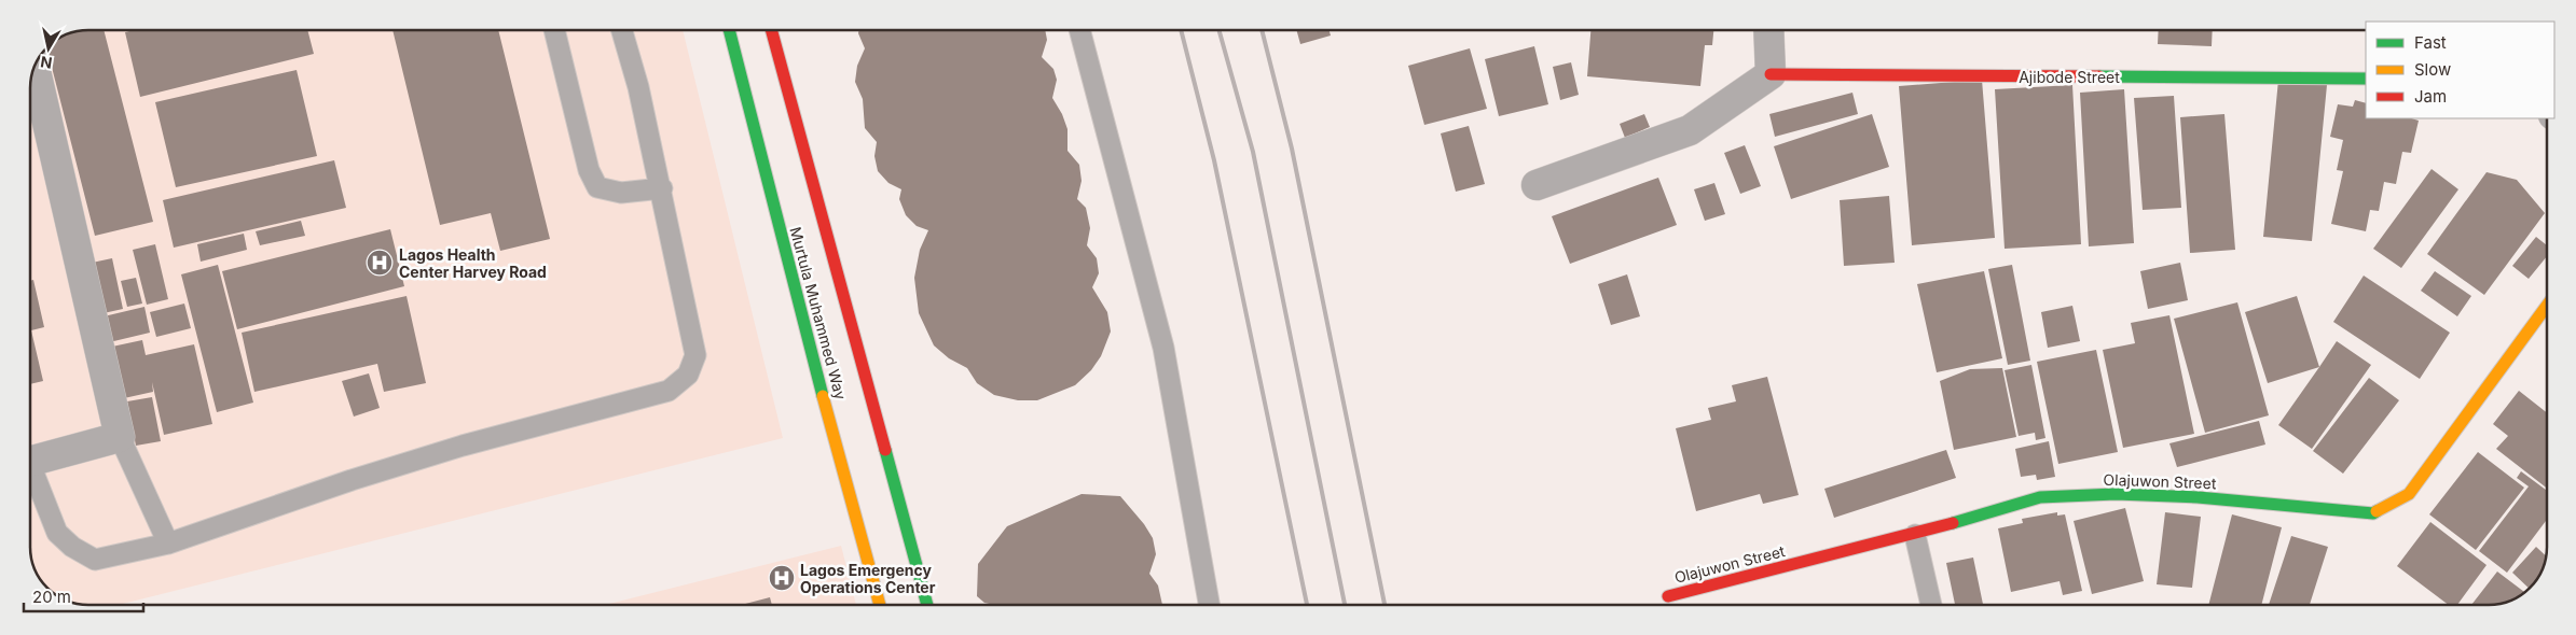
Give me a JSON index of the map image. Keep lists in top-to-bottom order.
{
  "streets": {
    "street": ["Ajibode Street", "Murtula Muhammed Way", "Olajuwon Street"]
  },
  "places": {
    "hospital": ["Lagos Health Center Harvey Road", "Lagos Emergency Operations Center"]
  },
  "legend": ["Fast", "Slow", "Jam"],
  "scale_bar": "20 m",
  "north": "bottom"
}
